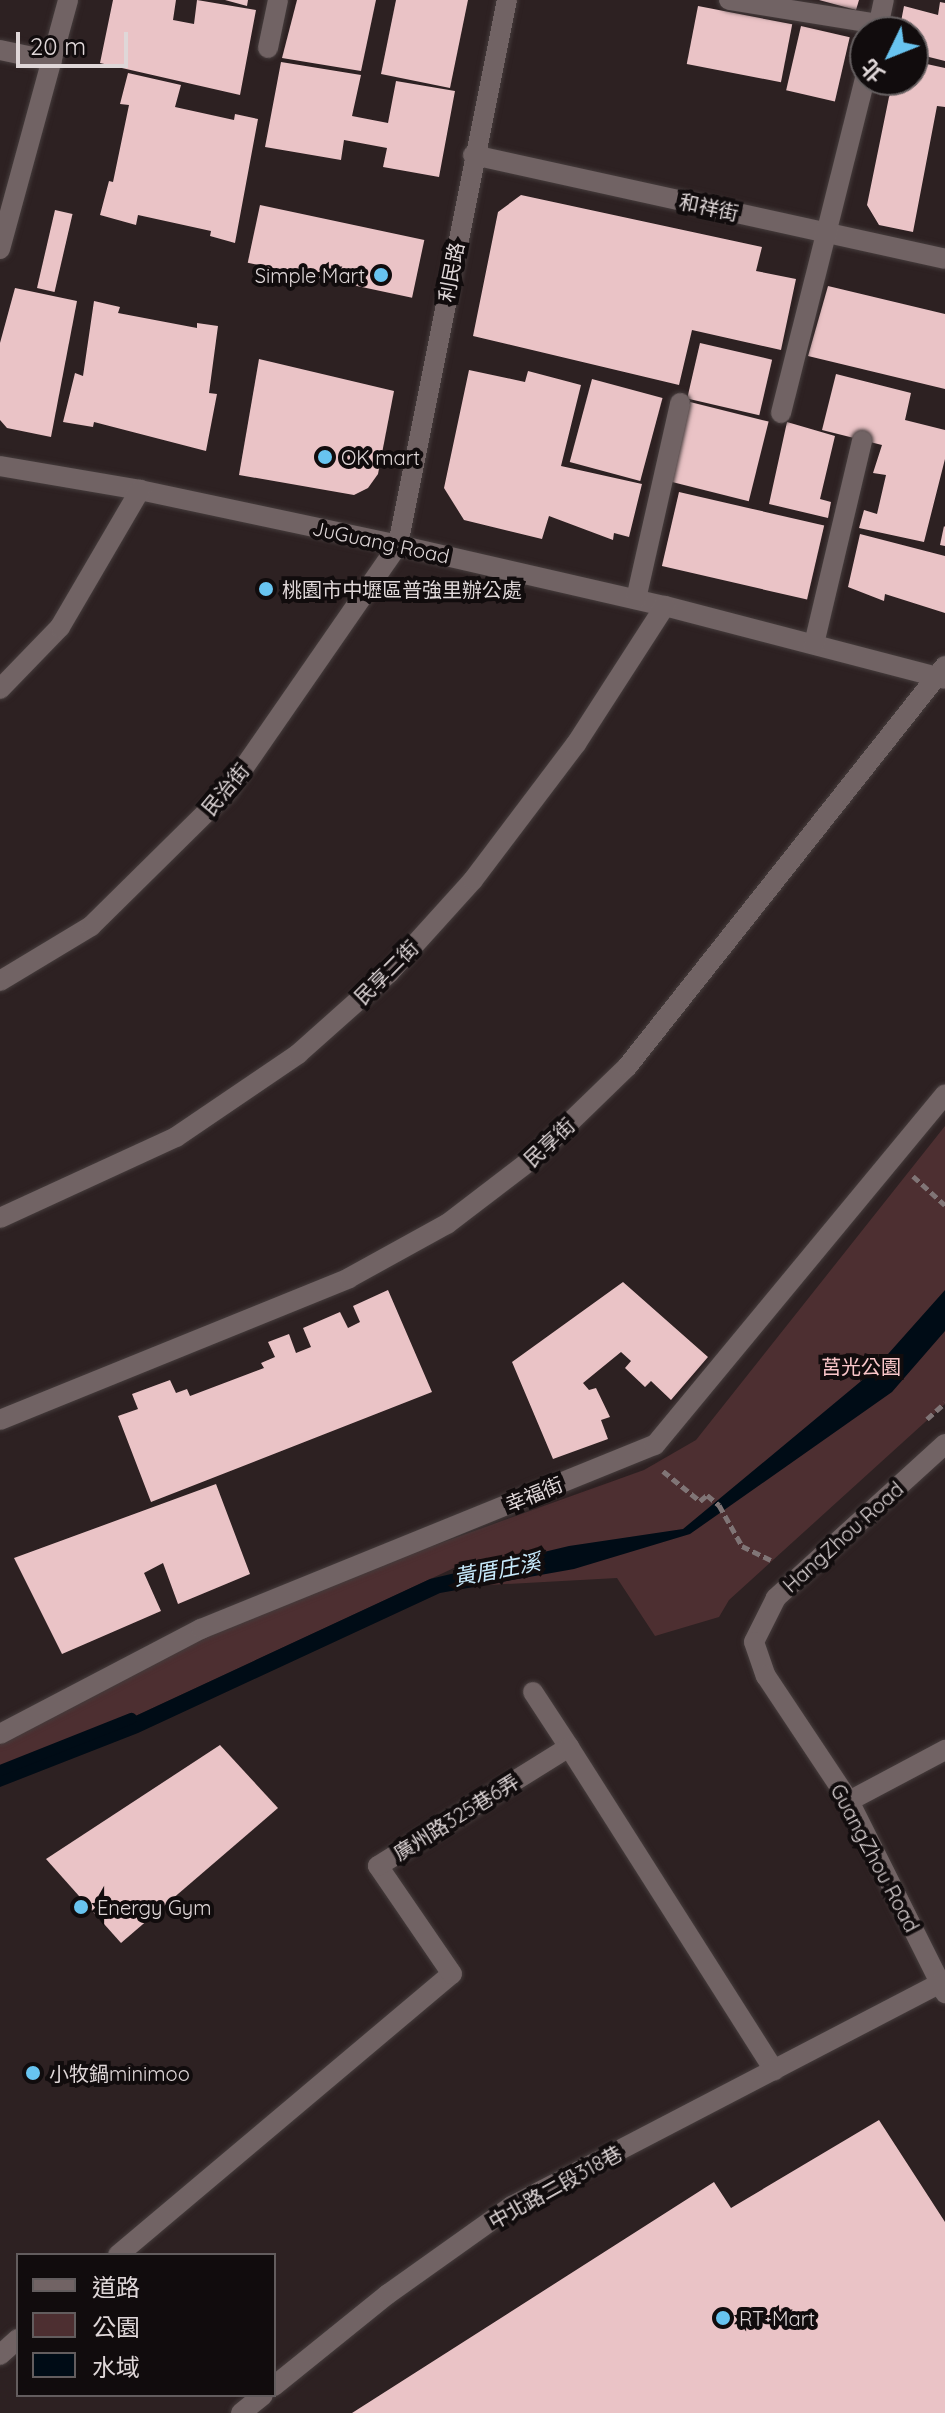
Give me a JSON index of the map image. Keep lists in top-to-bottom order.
{
  "streets": {
    "lane": [
      "和祥街",
      "利民路",
      "JuGuang Road",
      "民治街",
      "民享二街",
      "民享街",
      "幸福街",
      "HangZhou Road",
      "廣州路325巷6弄",
      "GuangZhou Road",
      "中北路二段318巷"
    ]
  },
  "crossings": [
    ["和祥街", "利民路"],
    ["利民路", "JuGuang Road"],
    ["利民路", "民治街"],
    ["JuGuang Road", "民治街"],
    ["JuGuang Road", "民享二街"],
    ["JuGuang Road", "民享街"],
    ["HangZhou Road", "GuangZhou Road"],
    ["GuangZhou Road", "中北路二段318巷"]
  ],
  "water": ["黃厝庄溪"],
  "parks": ["莒光公園"],
  "places": [
    "Simple Mart",
    "OK mart",
    "桃園市中壢區普強里辦公處",
    "Energy Gym",
    "小牧鍋minimoo",
    "RT-Mart"
  ],
  "legend": ["道路", "公園", "水域"],
  "scale_bar": "20 m",
  "north": "bottom left"
}
